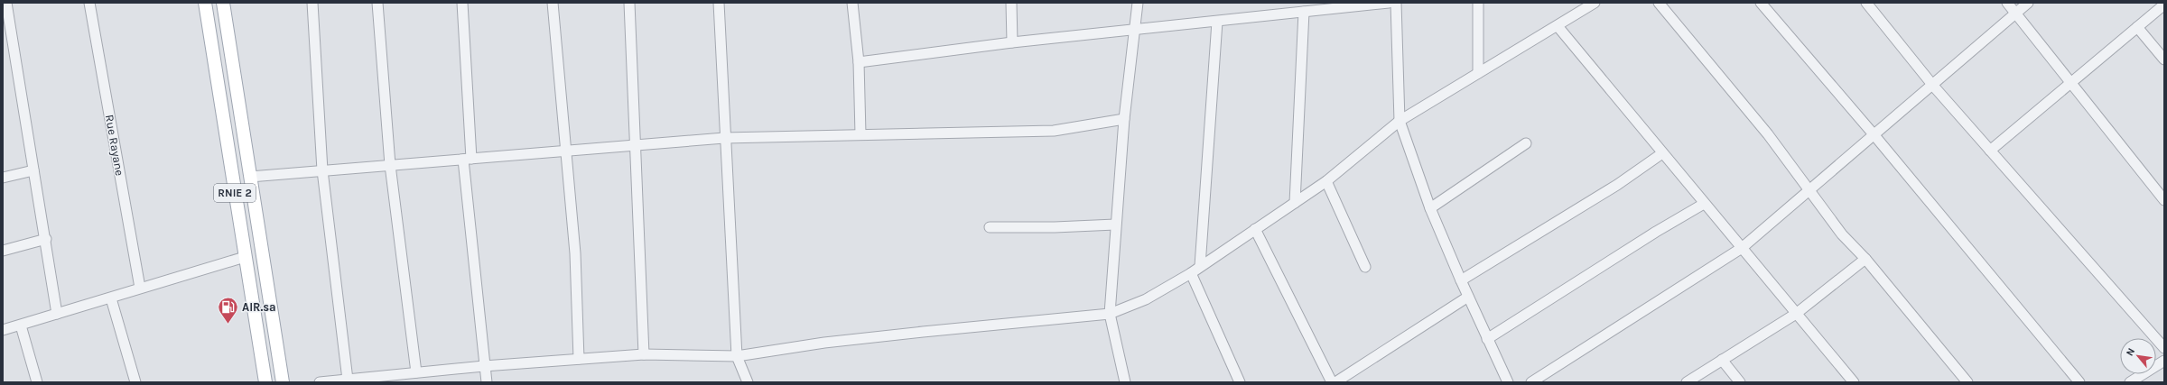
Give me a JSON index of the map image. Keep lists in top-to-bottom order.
{
  "streets": {
    "main road": ["RNIE 2"],
    "street": ["Rue Rayane"]
  },
  "places": {
    "fuel station": ["AIR.sa"]
  },
  "north": "top left"
}
